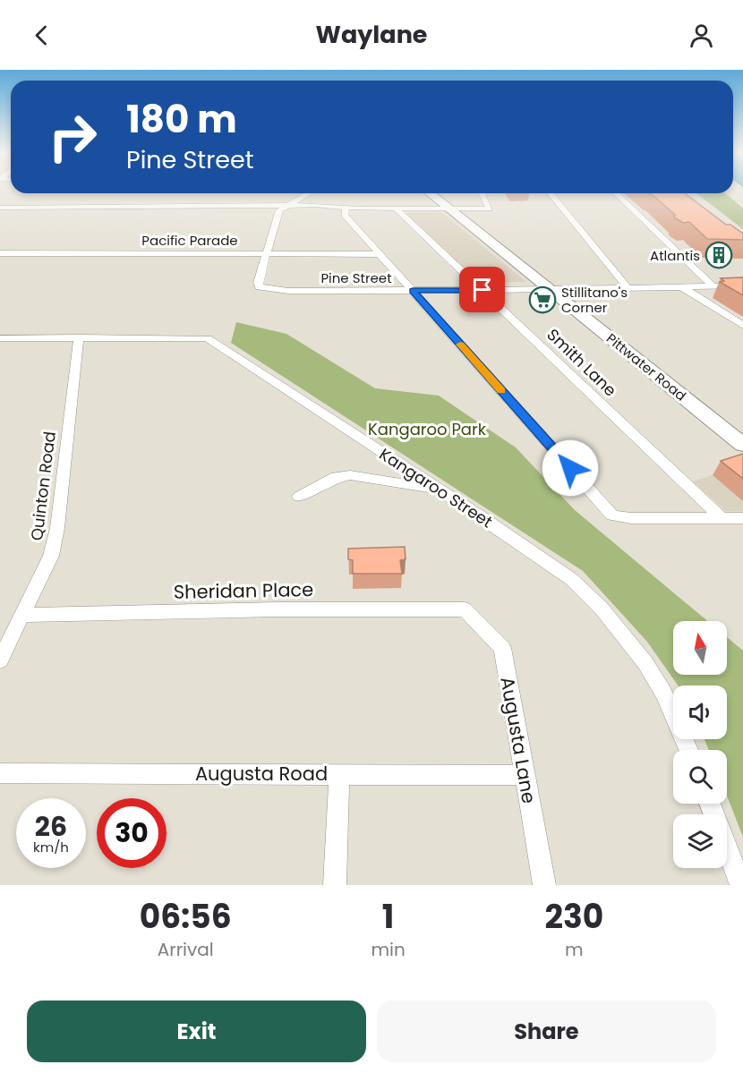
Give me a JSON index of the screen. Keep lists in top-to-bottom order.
{
  "streets": {
    "main road": ["Pittwater Road"],
    "street": [
      "Pacific Parade",
      "Pine Street",
      "Smith Lane",
      "Quinton Road",
      "Kangaroo Street",
      "Sheridan Place",
      "Augusta Lane",
      "Augusta Road"
    ]
  },
  "crossings": [
    ["Pacific Parade", "Pine Street"],
    ["Pine Street", "Smith Lane"],
    ["Pine Street", "Pittwater Road"],
    ["Quinton Road", "Kangaroo Street"],
    ["Quinton Road", "Sheridan Place"],
    ["Sheridan Place", "Augusta Lane"],
    ["Augusta Lane", "Augusta Road"]
  ],
  "parks": ["Kangaroo Park"],
  "places": {
    "building": ["Atlantis"],
    "supermarket": ["Stillitano's Corner"]
  },
  "north": "top",
  "page": {
    "header": "Waylane",
    "turn": ["180 m", "Pine Street"],
    "speed": "26 km/h",
    "limit": "30",
    "eta": [
      "06:56",
      "Arrival",
      "1",
      "min",
      "230",
      "m"
    ],
    "buttons": ["Exit", "Share"]
  }
}
